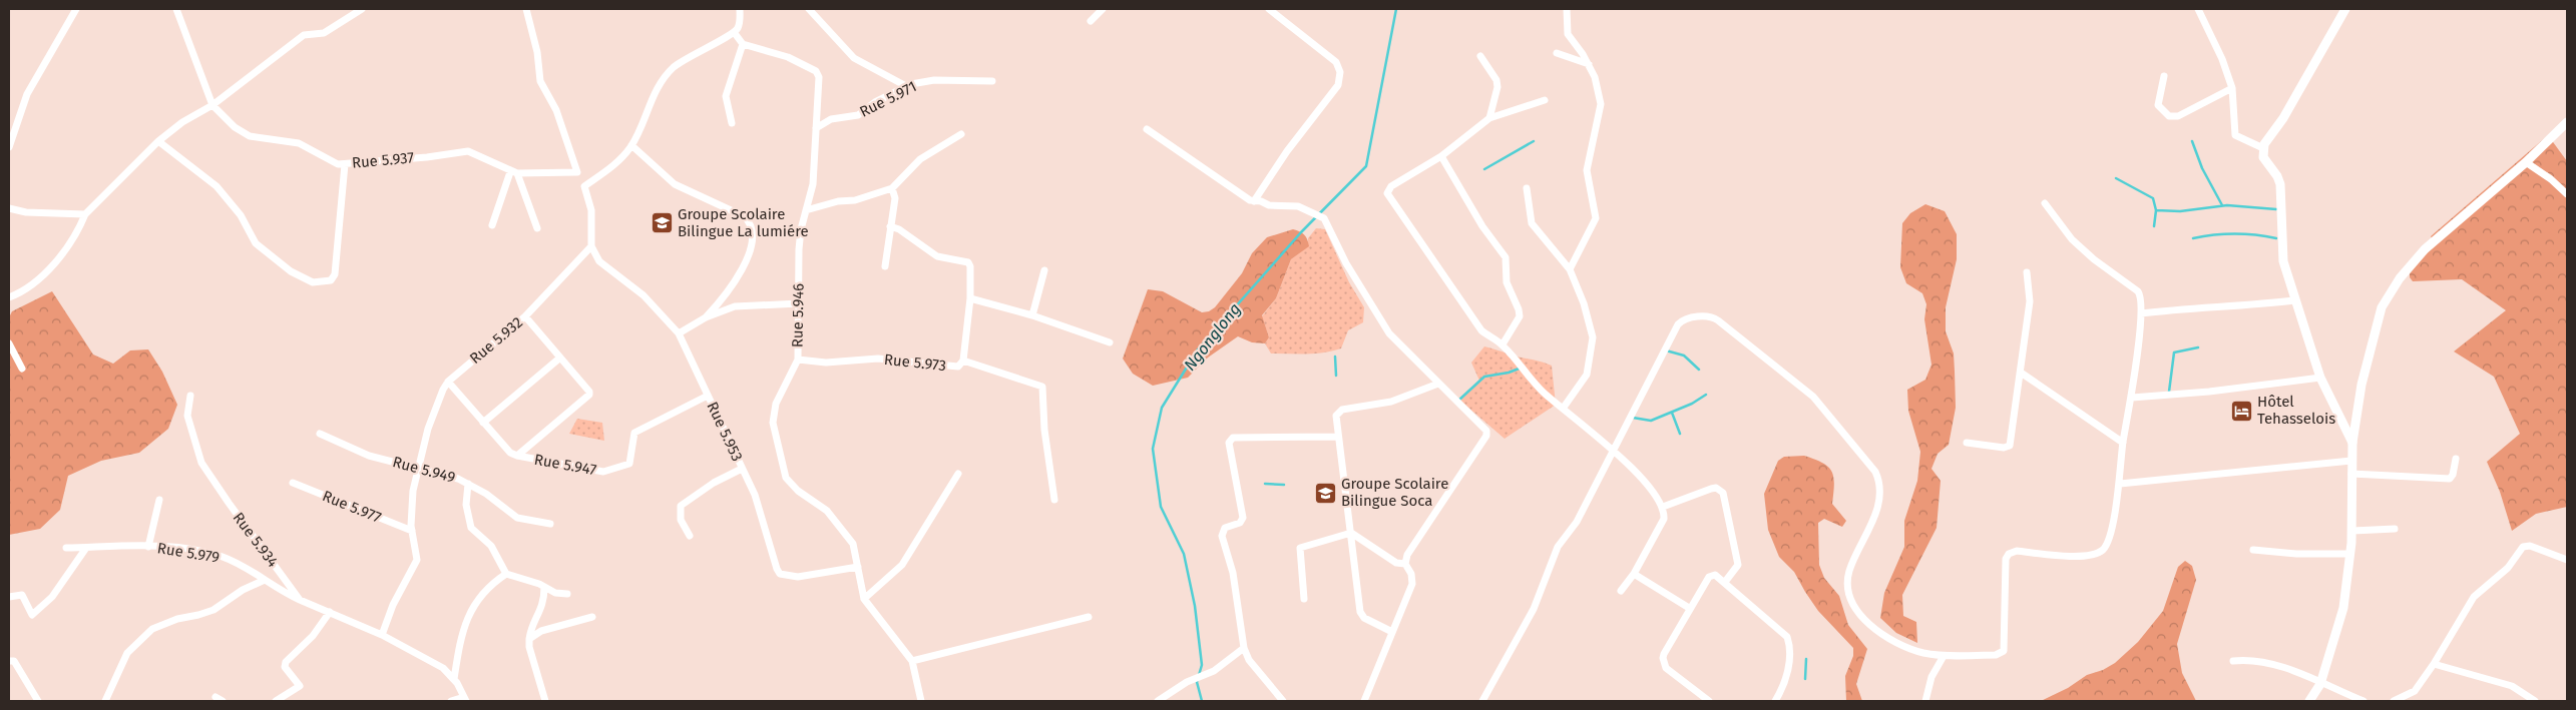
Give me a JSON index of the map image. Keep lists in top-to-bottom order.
{
  "streets": {
    "street": [
      "Rue 5.971",
      "Rue 5.937",
      "Rue 5.946",
      "Rue 5.932",
      "Rue 5.973",
      "Rue 5.953",
      "Rue 5.947",
      "Rue 5.949",
      "Rue 5.977",
      "Rue 5.934",
      "Rue 5.979"
    ]
  },
  "crossings": [
    ["Rue 5.971", "Rue 5.946"],
    ["Rue 5.946", "Rue 5.973"],
    ["Rue 5.946", "Rue 5.953"],
    ["Rue 5.932", "Rue 5.953"],
    ["Rue 5.932", "Rue 5.947"],
    ["Rue 5.932", "Rue 5.949"],
    ["Rue 5.932", "Rue 5.977"],
    ["Rue 5.953", "Rue 5.947"],
    ["Rue 5.934", "Rue 5.979"]
  ],
  "water": ["Ngonglong"],
  "places": {
    "school or university": ["Groupe Scolaire Bilingue La lumiére", "Groupe Scolaire Bilingue Soca"],
    "hotel": ["Hôtel Tehasselois"]
  }
}
